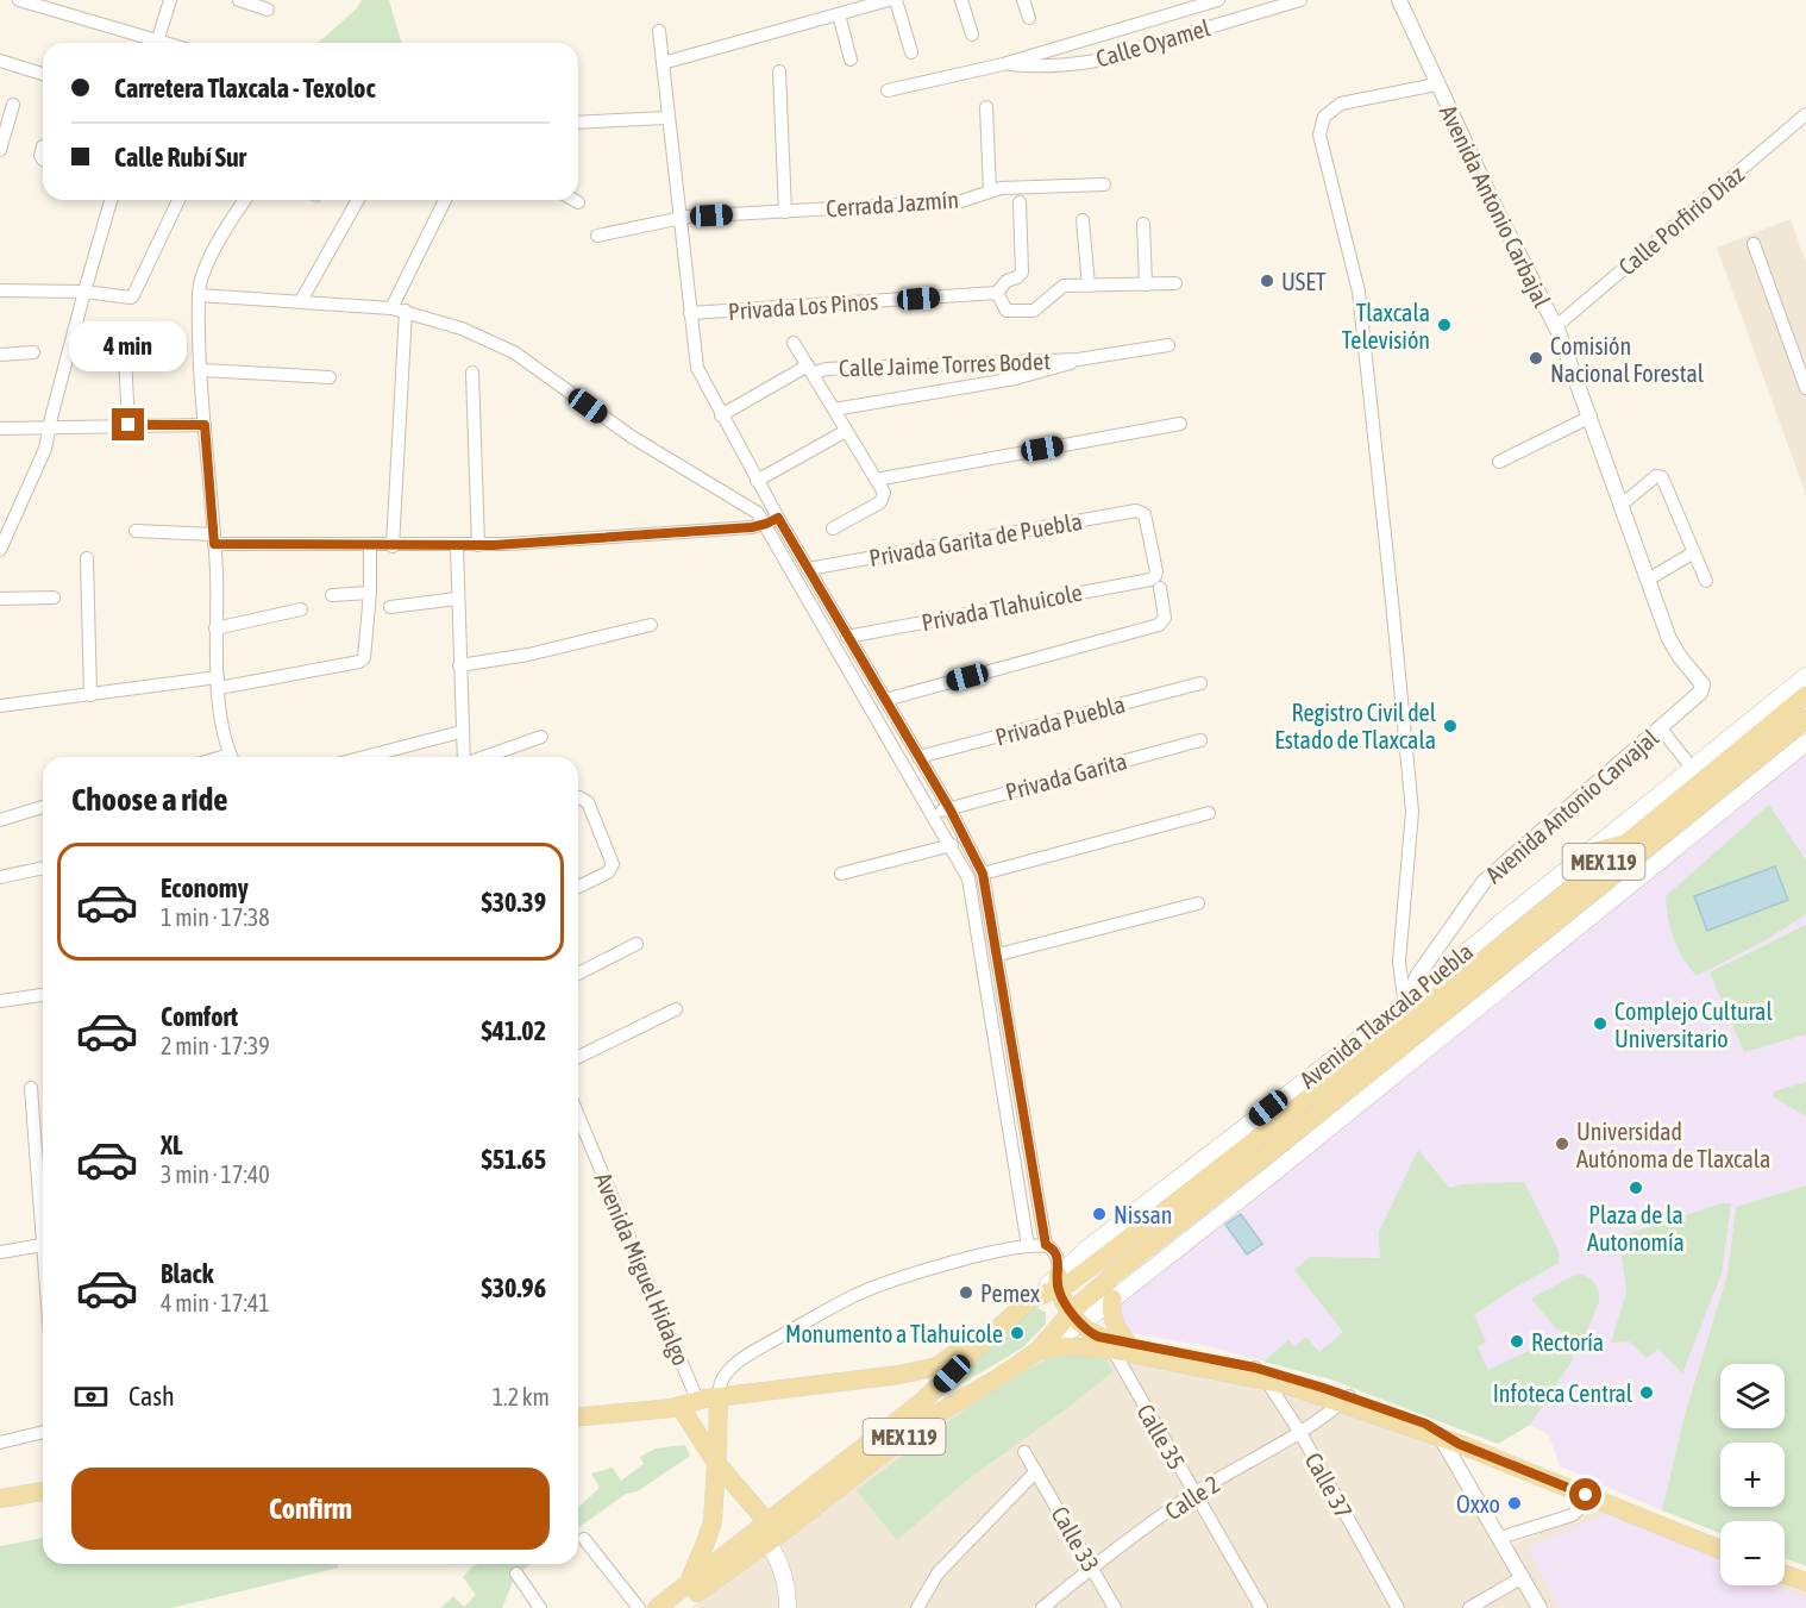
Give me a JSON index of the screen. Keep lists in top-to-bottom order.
{
  "streets": {
    "main road": ["MEX 119", "Avenida Tlaxcala Puebla"],
    "street": [
      "Calle Oyamel",
      "Cerrada Jazmín",
      "Avenida Antonio Carbajal",
      "Calle Porfirio Díaz",
      "Privada Los Pinos",
      "Calle Jaime Torres Bodet",
      "Privada Garita de Puebla",
      "Privada Tlahuicole",
      "Privada Puebla",
      "Privada Garita",
      "Avenida Antonio Carvajal",
      "Avenida Miguel Hidalgo",
      "Calle 35",
      "Calle 37",
      "Calle 2",
      "Calle 33"
    ]
  },
  "crossings": [
    ["Avenida Antonio Carbajal", "Calle Porfirio Díaz"],
    ["Avenida Antonio Carbajal", "Avenida Antonio Carvajal"],
    ["Privada Garita de Puebla", "Privada Tlahuicole"],
    ["Avenida Antonio Carvajal", "Avenida Tlaxcala Puebla"],
    ["MEX 119", "Avenida Tlaxcala Puebla"],
    ["MEX 119", "Avenida Miguel Hidalgo"],
    ["MEX 119", "Calle 35"],
    ["MEX 119", "Calle 37"],
    ["MEX 119", "Calle 2"],
    ["Calle 35", "Calle 2"],
    ["Calle 37", "Calle 2"],
    ["Calle 2", "Calle 33"]
  ],
  "places": [
    "USET",
    "Tlaxcala Televisión",
    "Comisión Nacional Forestal",
    "Registro Civil del Estado de Tlaxcala",
    "Complejo Cultural Universitario",
    "Universidad Autónoma de Tlaxcala",
    "Plaza de la Autonomía",
    "Nissan",
    "Pemex",
    "Monumento a Tlahuicole",
    "Rectoría",
    "Infoteca Central",
    "Oxxo"
  ],
  "page": {
    "banner": ["Carretera Tlaxcala - Texoloc", "Calle Rubí Sur"],
    "bubble": "4 min",
    "heading": "Choose a ride",
    "list": [
      {
        "name": "Economy",
        "note": "1 min · 17:38",
        "value": "$30.39"
      },
      {
        "name": "Comfort",
        "note": "2 min · 17:39",
        "value": "$41.02"
      },
      {
        "name": "XL",
        "note": "3 min · 17:40",
        "value": "$51.65"
      },
      {
        "name": "Black",
        "note": "4 min · 17:41",
        "value": "$30.96"
      }
    ],
    "pay": ["Cash", "1.2 km"],
    "map_buttons": ["+", "−"],
    "buttons": "Confirm"
  }
}
